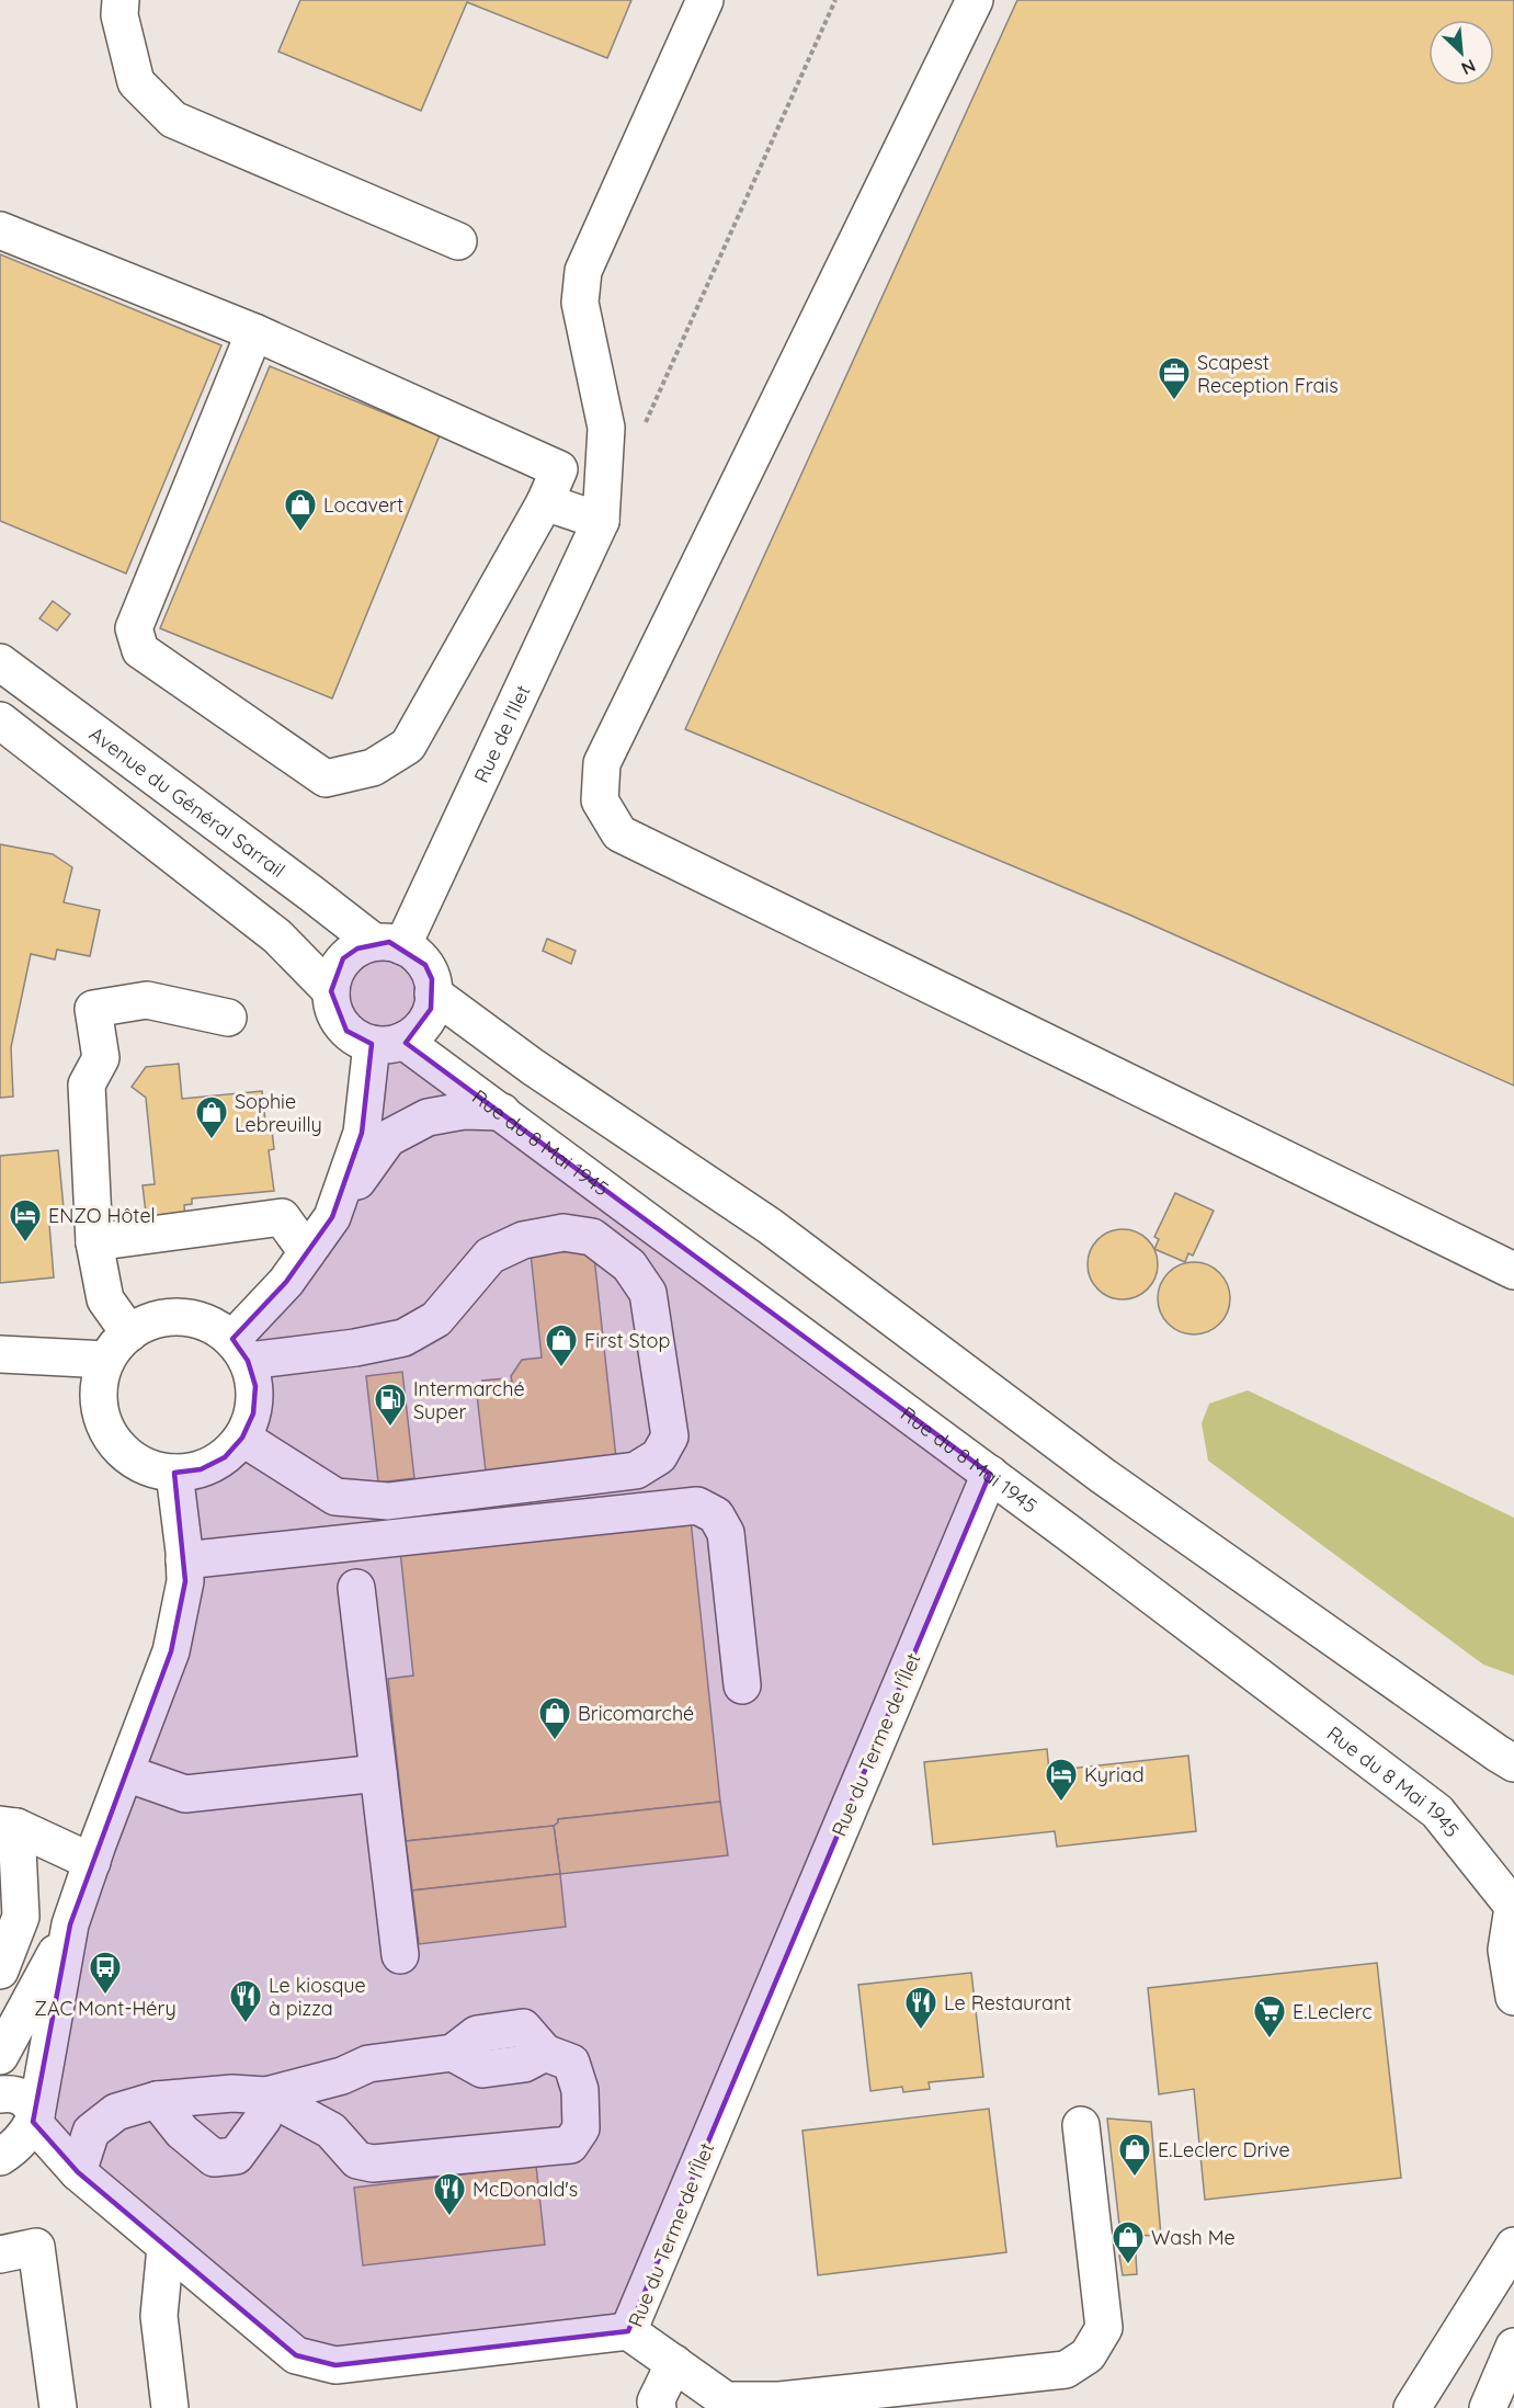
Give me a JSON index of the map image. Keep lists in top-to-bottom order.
{
  "streets": {
    "street": [
      "Rue de l'Ilet",
      "Avenue du Général Sarrail",
      "Rue du 8 Mai 1945",
      "Rue du Terme de l'Îlet"
    ]
  },
  "crossings": [
    ["Rue de l'Ilet", "Avenue du Général Sarrail"],
    ["Rue de l'Ilet", "Rue du 8 Mai 1945"],
    ["Avenue du Général Sarrail", "Rue du 8 Mai 1945"],
    ["Rue du 8 Mai 1945", "Rue du Terme de l'Îlet"]
  ],
  "places": {
    "office": ["Scapest Reception Frais"],
    "shop": [
      "Locavert",
      "Sophie Lebreuilly",
      "First Stop",
      "Bricomarché",
      "E.Leclerc Drive",
      "Wash Me"
    ],
    "hotel": ["ENZO Hôtel", "Kyriad"],
    "fuel station": ["Intermarché Super"],
    "bus stop": ["ZAC Mont-Héry"],
    "restaurant": ["Le kiosque à pizza", "Le Restaurant", "McDonald's"],
    "supermarket": ["E.Leclerc"]
  },
  "north": "bottom right"
}
